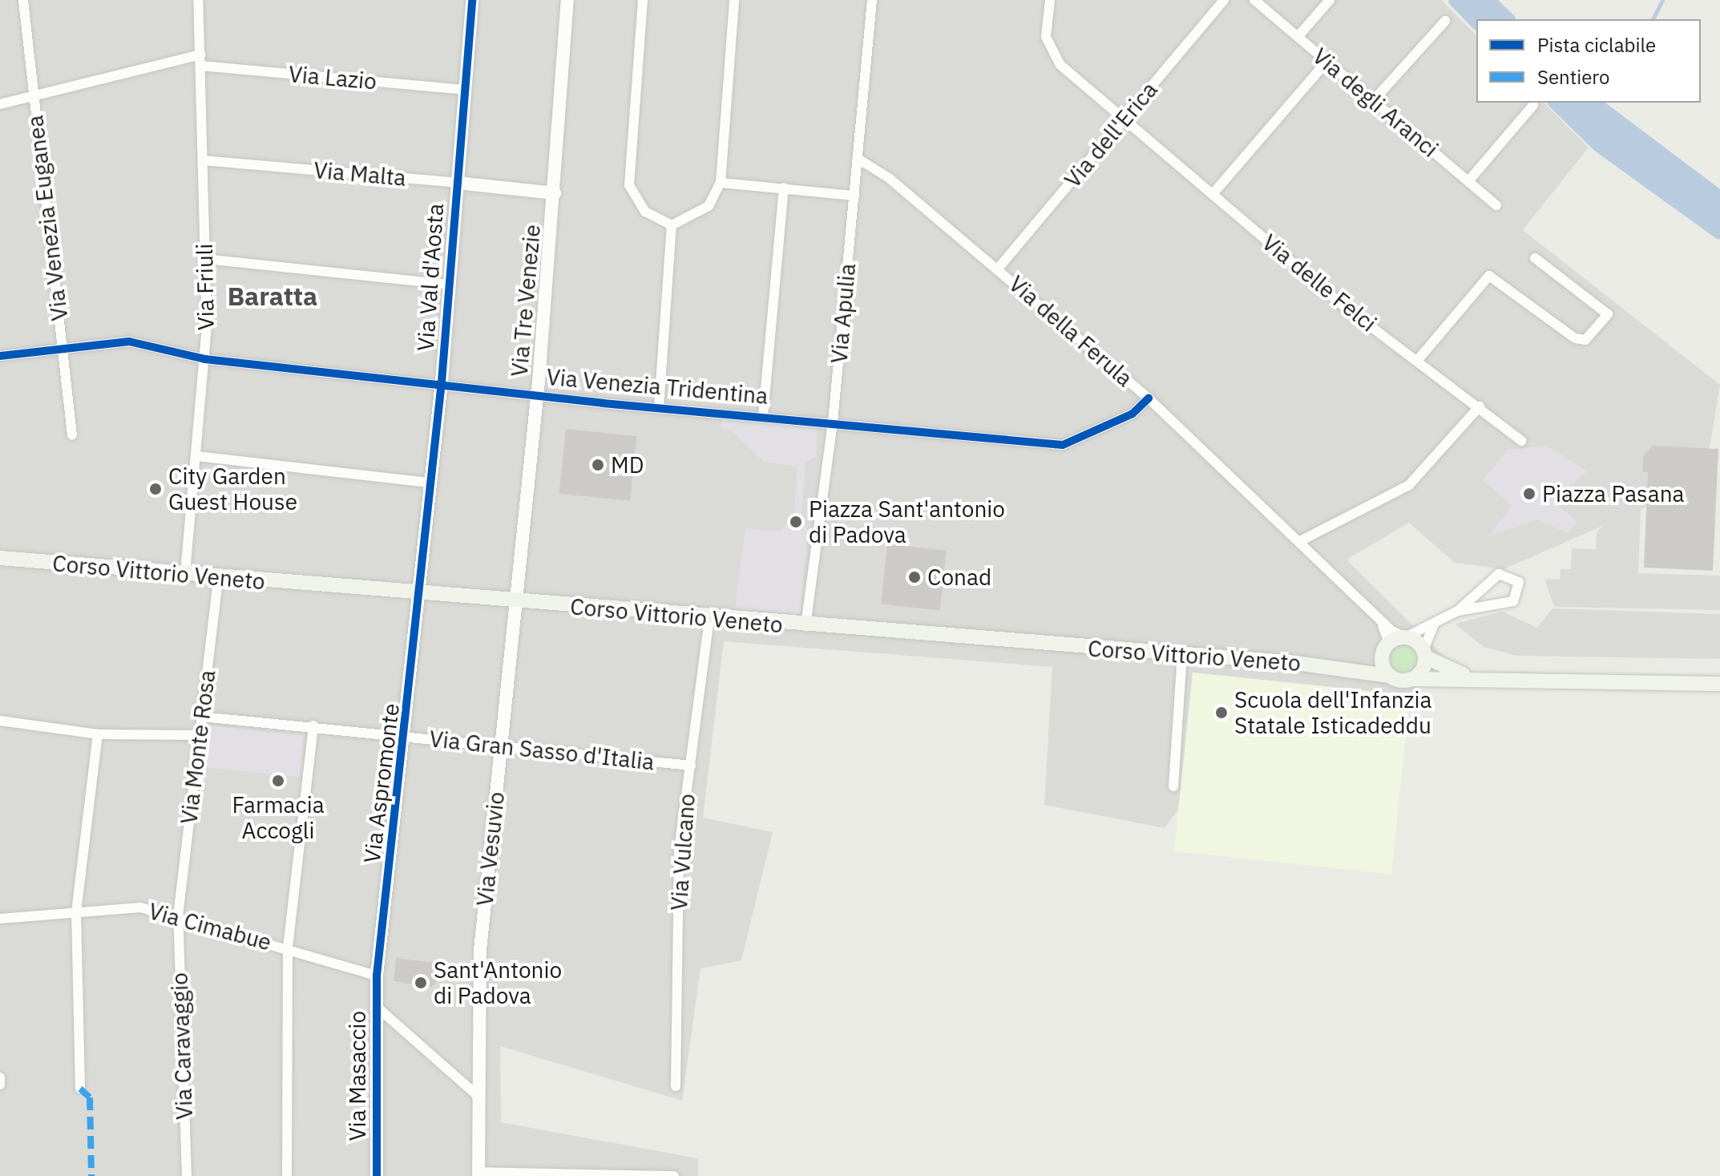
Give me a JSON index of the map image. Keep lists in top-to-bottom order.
{
  "streets": {
    "main road": ["Corso Vittorio Veneto"],
    "street": [
      "Via Lazio",
      "Via degli Aranci",
      "Via dell'Erica",
      "Via Malta",
      "Via Venezia Euganea",
      "Via Val d'Aosta",
      "Via delle Felci",
      "Via Friuli",
      "Via Tre Venezie",
      "Via Apulia",
      "Via della Ferula",
      "Via Venezia Tridentina",
      "Via Monte Rosa",
      "Via Gran Sasso d'Italia",
      "Via Aspromonte",
      "Via Vesuvio",
      "Via Vulcano",
      "Via Cimabue",
      "Via Caravaggio",
      "Via Masaccio"
    ]
  },
  "crossings": [
    ["Via Lazio", "Via Venezia Euganea"],
    ["Via Lazio", "Via Val d'Aosta"],
    ["Via Lazio", "Via Friuli"],
    ["Via dell'Erica", "Via delle Felci"],
    ["Via dell'Erica", "Via della Ferula"],
    ["Via Malta", "Via Val d'Aosta"],
    ["Via Malta", "Via Friuli"],
    ["Via Malta", "Via Tre Venezie"],
    ["Via Venezia Euganea", "Via Venezia Tridentina"],
    ["Via Val d'Aosta", "Via Venezia Tridentina"],
    ["Via Val d'Aosta", "Corso Vittorio Veneto"],
    ["Via Val d'Aosta", "Via Aspromonte"],
    ["Via Friuli", "Via Venezia Tridentina"],
    ["Via Friuli", "Corso Vittorio Veneto"],
    ["Via Tre Venezie", "Via Venezia Tridentina"],
    ["Via Tre Venezie", "Corso Vittorio Veneto"],
    ["Via Tre Venezie", "Via Vesuvio"],
    ["Via Apulia", "Via della Ferula"],
    ["Via Apulia", "Via Venezia Tridentina"],
    ["Via Apulia", "Corso Vittorio Veneto"],
    ["Via della Ferula", "Via Venezia Tridentina"],
    ["Via della Ferula", "Corso Vittorio Veneto"],
    ["Corso Vittorio Veneto", "Via Monte Rosa"],
    ["Corso Vittorio Veneto", "Via Aspromonte"],
    ["Corso Vittorio Veneto", "Via Vesuvio"],
    ["Corso Vittorio Veneto", "Via Vulcano"],
    ["Via Monte Rosa", "Via Gran Sasso d'Italia"],
    ["Via Monte Rosa", "Via Cimabue"],
    ["Via Monte Rosa", "Via Caravaggio"],
    ["Via Gran Sasso d'Italia", "Via Aspromonte"],
    ["Via Gran Sasso d'Italia", "Via Vesuvio"],
    ["Via Gran Sasso d'Italia", "Via Vulcano"],
    ["Via Aspromonte", "Via Cimabue"],
    ["Via Aspromonte", "Via Masaccio"],
    ["Via Cimabue", "Via Caravaggio"],
    ["Via Cimabue", "Via Masaccio"]
  ],
  "districts": ["Baratta"],
  "places": [
    "MD",
    "City Garden Guest House",
    "Piazza Pasana",
    "Piazza Sant'antonio di Padova",
    "Conad",
    "Scuola dell'Infanzia Statale Isticadeddu",
    "Farmacia Accogli",
    "Sant'Antonio di Padova"
  ],
  "legend": ["Pista ciclabile", "Sentiero"]
}
